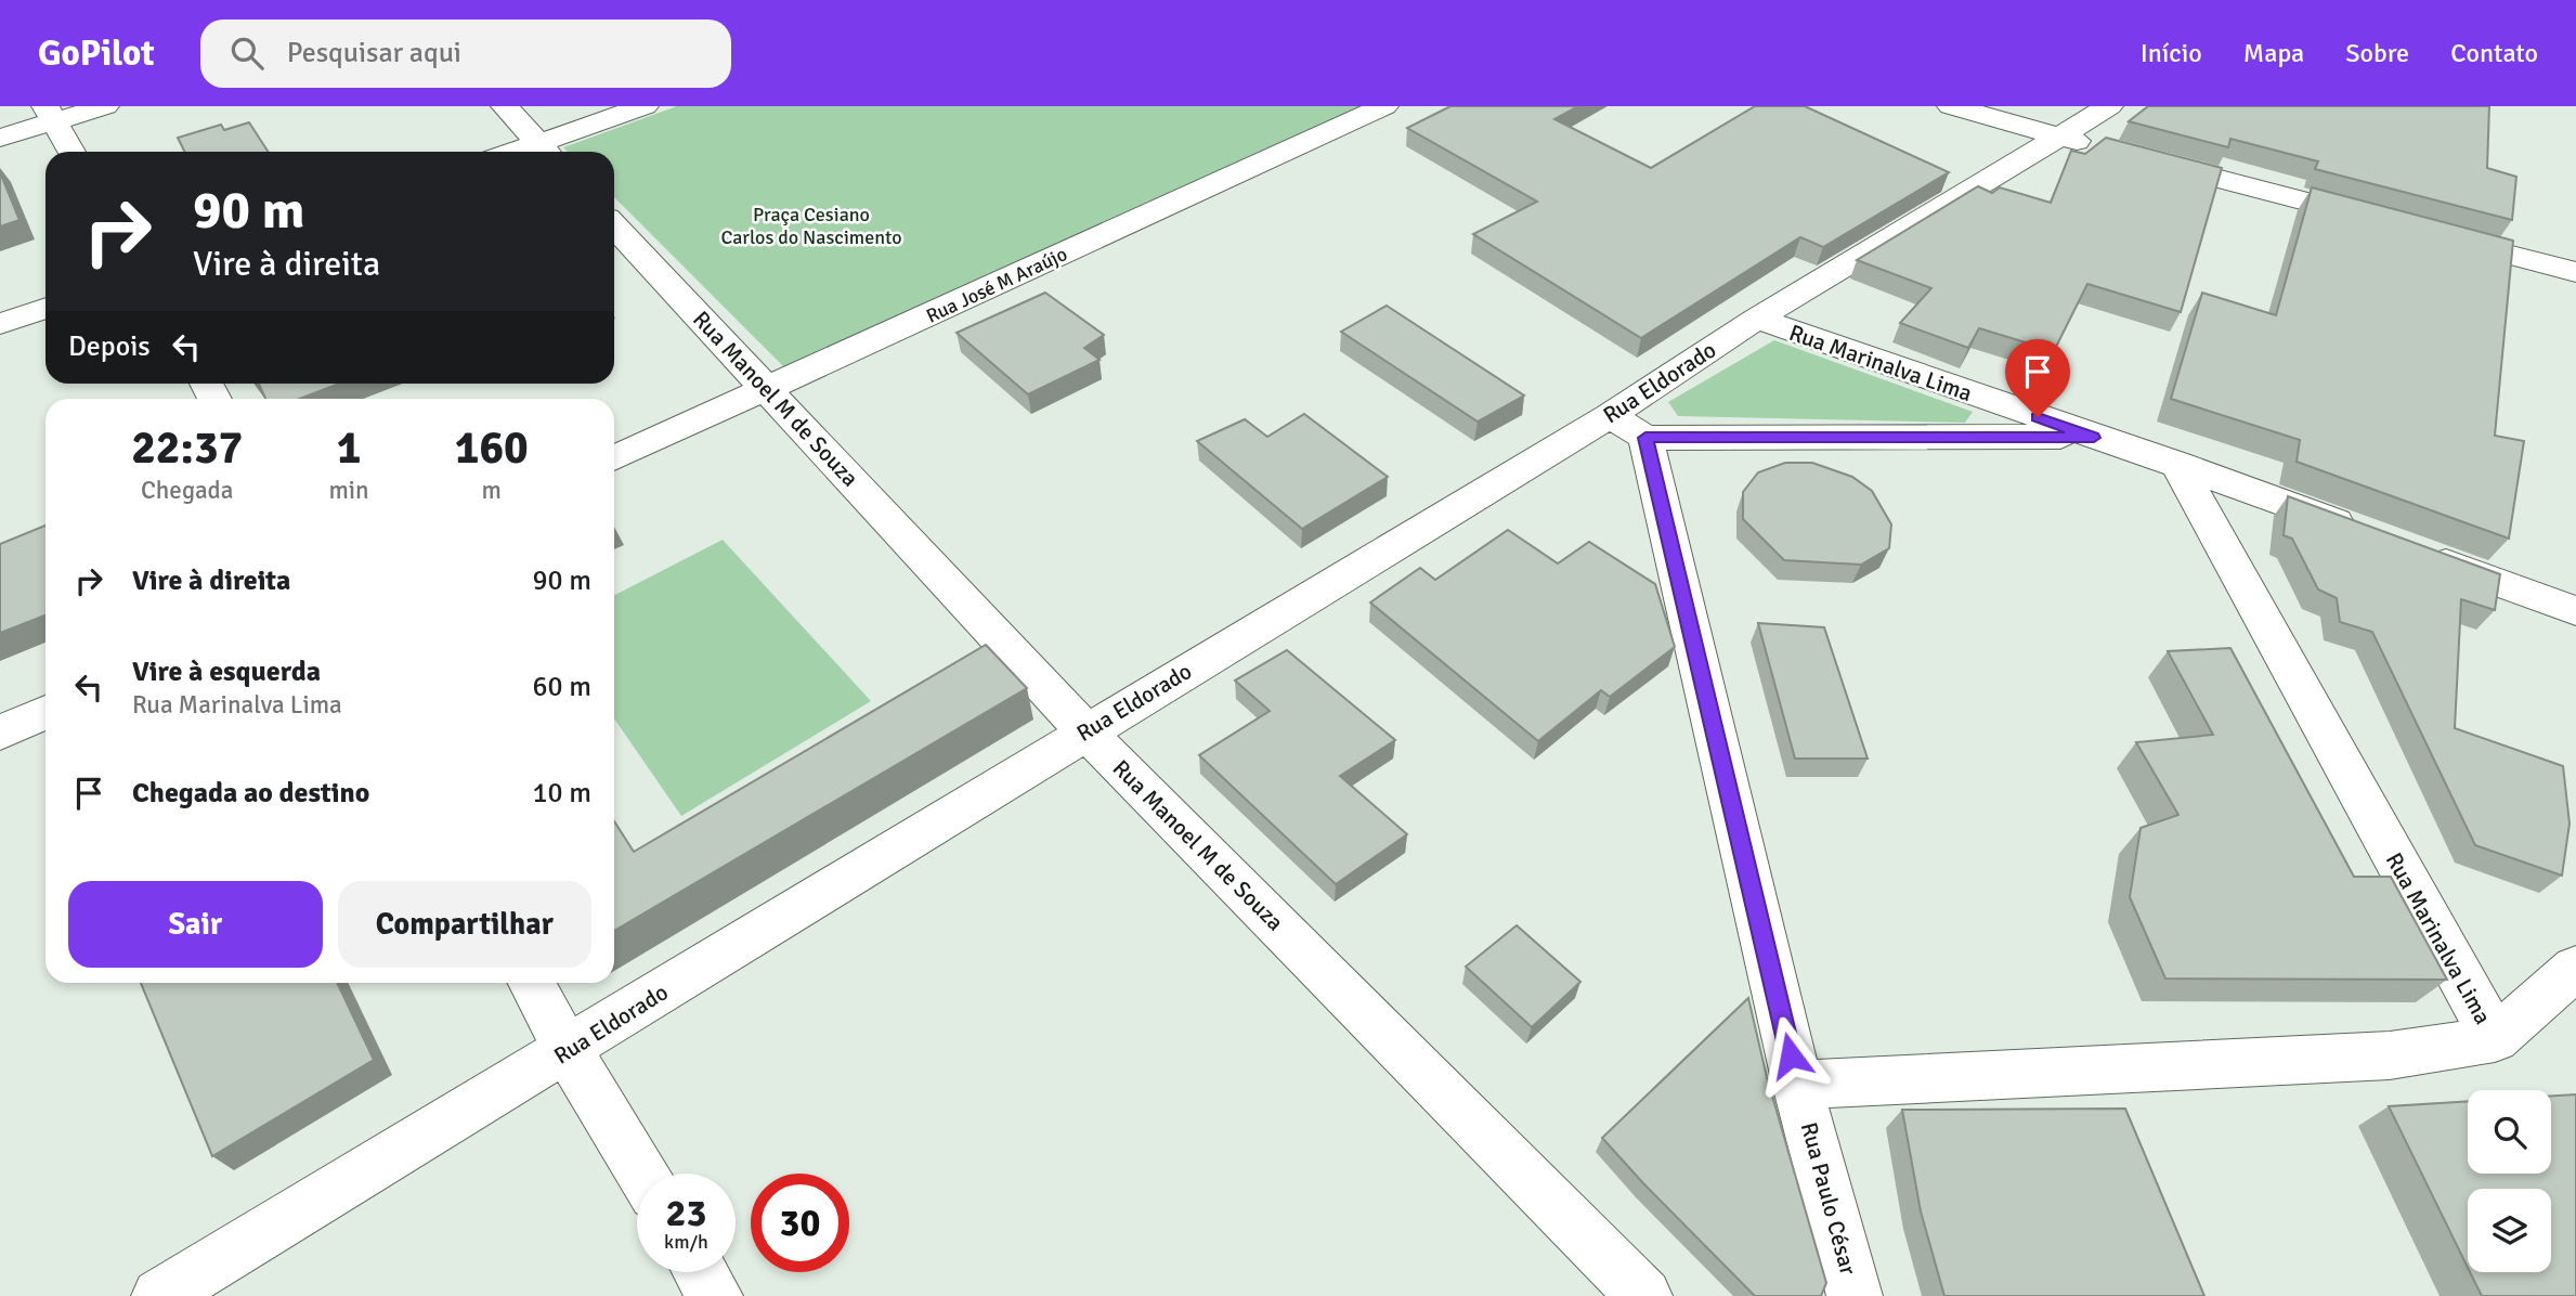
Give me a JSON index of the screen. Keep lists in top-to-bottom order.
{
  "streets": {
    "street": [
      "Rua José M Araújo",
      "Rua Marinalva Lima",
      "Rua Eldorado",
      "Rua Manoel M de Souza",
      "Rua Paulo César"
    ]
  },
  "crossings": [
    ["Rua José M Araújo", "Rua Manoel M de Souza"],
    ["Rua Marinalva Lima", "Rua Eldorado"],
    ["Rua Marinalva Lima", "Rua Paulo César"],
    ["Rua Eldorado", "Rua Manoel M de Souza"],
    ["Rua Eldorado", "Rua Paulo César"]
  ],
  "parks": ["Praça Cesiano Carlos do Nascimento"],
  "page": {
    "header": "GoPilot",
    "search": "Pesquisar aqui",
    "nav": [
      "Início",
      "Mapa",
      "Sobre",
      "Contato"
    ],
    "turn": ["90 m", "Vire à direita"],
    "then": "Depois",
    "eta": [
      "22:37",
      "Chegada",
      "1",
      "min",
      "160",
      "m"
    ],
    "list": [
      {
        "name": "Vire à direita",
        "value": "90 m"
      },
      {
        "name": "Vire à esquerda",
        "note": "Rua Marinalva Lima",
        "value": "60 m"
      },
      {
        "name": "Chegada ao destino",
        "value": "10 m"
      }
    ],
    "buttons": ["Sair", "Compartilhar"],
    "speed": "23 km/h",
    "limit": "30"
  }
}
